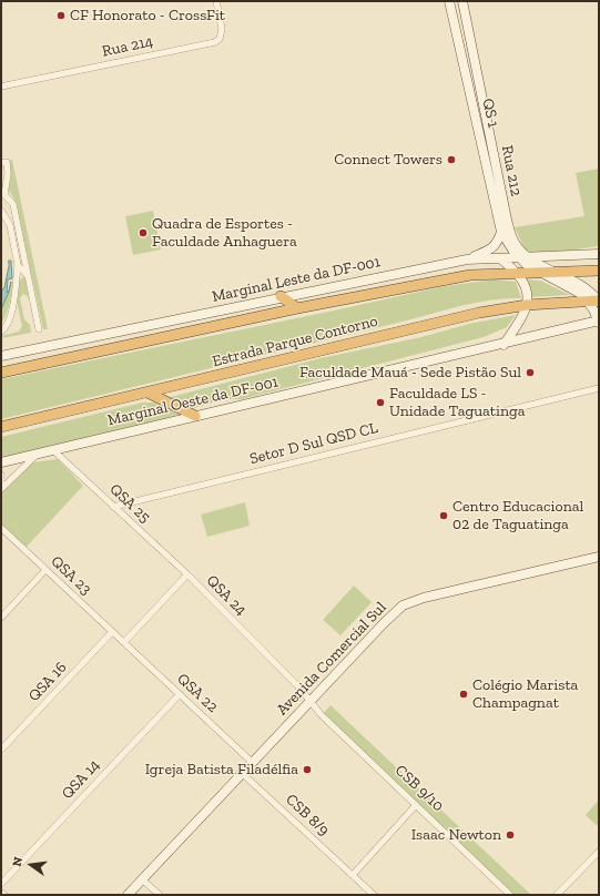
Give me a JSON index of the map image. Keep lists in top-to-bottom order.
{
  "streets": {
    "highway": ["Estrada Parque Contorno"],
    "main road": [
      "QS 1",
      "Rua 212",
      "Marginal Leste da DF-001",
      "Marginal Oeste da DF-001",
      "Avenida Comercial Sul"
    ],
    "street": [
      "Rua 214",
      "Setor D Sul QSD CL",
      "QSA 25",
      "QSA 23",
      "QSA 24",
      "QSA 16",
      "QSA 22",
      "QSA 14",
      "CSB 9/10",
      "CSB 8/9"
    ]
  },
  "crossings": [
    ["QS 1", "Rua 212"],
    ["Rua 212", "Marginal Leste da DF-001"],
    ["Rua 212", "Estrada Parque Contorno"],
    ["Rua 212", "Marginal Oeste da DF-001"],
    ["Marginal Oeste da DF-001", "QSA 25"],
    ["Setor D Sul QSD CL", "QSA 25"],
    ["QSA 25", "QSA 24"],
    ["QSA 23", "QSA 24"],
    ["QSA 23", "QSA 16"],
    ["QSA 23", "QSA 22"],
    ["QSA 24", "Avenida Comercial Sul"],
    ["QSA 24", "QSA 22"],
    ["QSA 24", "CSB 9/10"],
    ["Avenida Comercial Sul", "QSA 22"],
    ["Avenida Comercial Sul", "CSB 9/10"],
    ["Avenida Comercial Sul", "CSB 8/9"],
    ["QSA 22", "QSA 14"]
  ],
  "places": [
    "CF Honorato - CrossFit",
    "Connect Towers",
    "Quadra de Esportes - Faculdade Anhaguera",
    "Faculdade Mauá - Sede Pistão Sul",
    "Faculdade LS - Unidade Taguatinga",
    "Centro Educacional 02 de Taguatinga",
    "Colégio Marista Champagnat",
    "Igreja Batista Filadélfia",
    "Isaac Newton"
  ],
  "north": "left"
}
